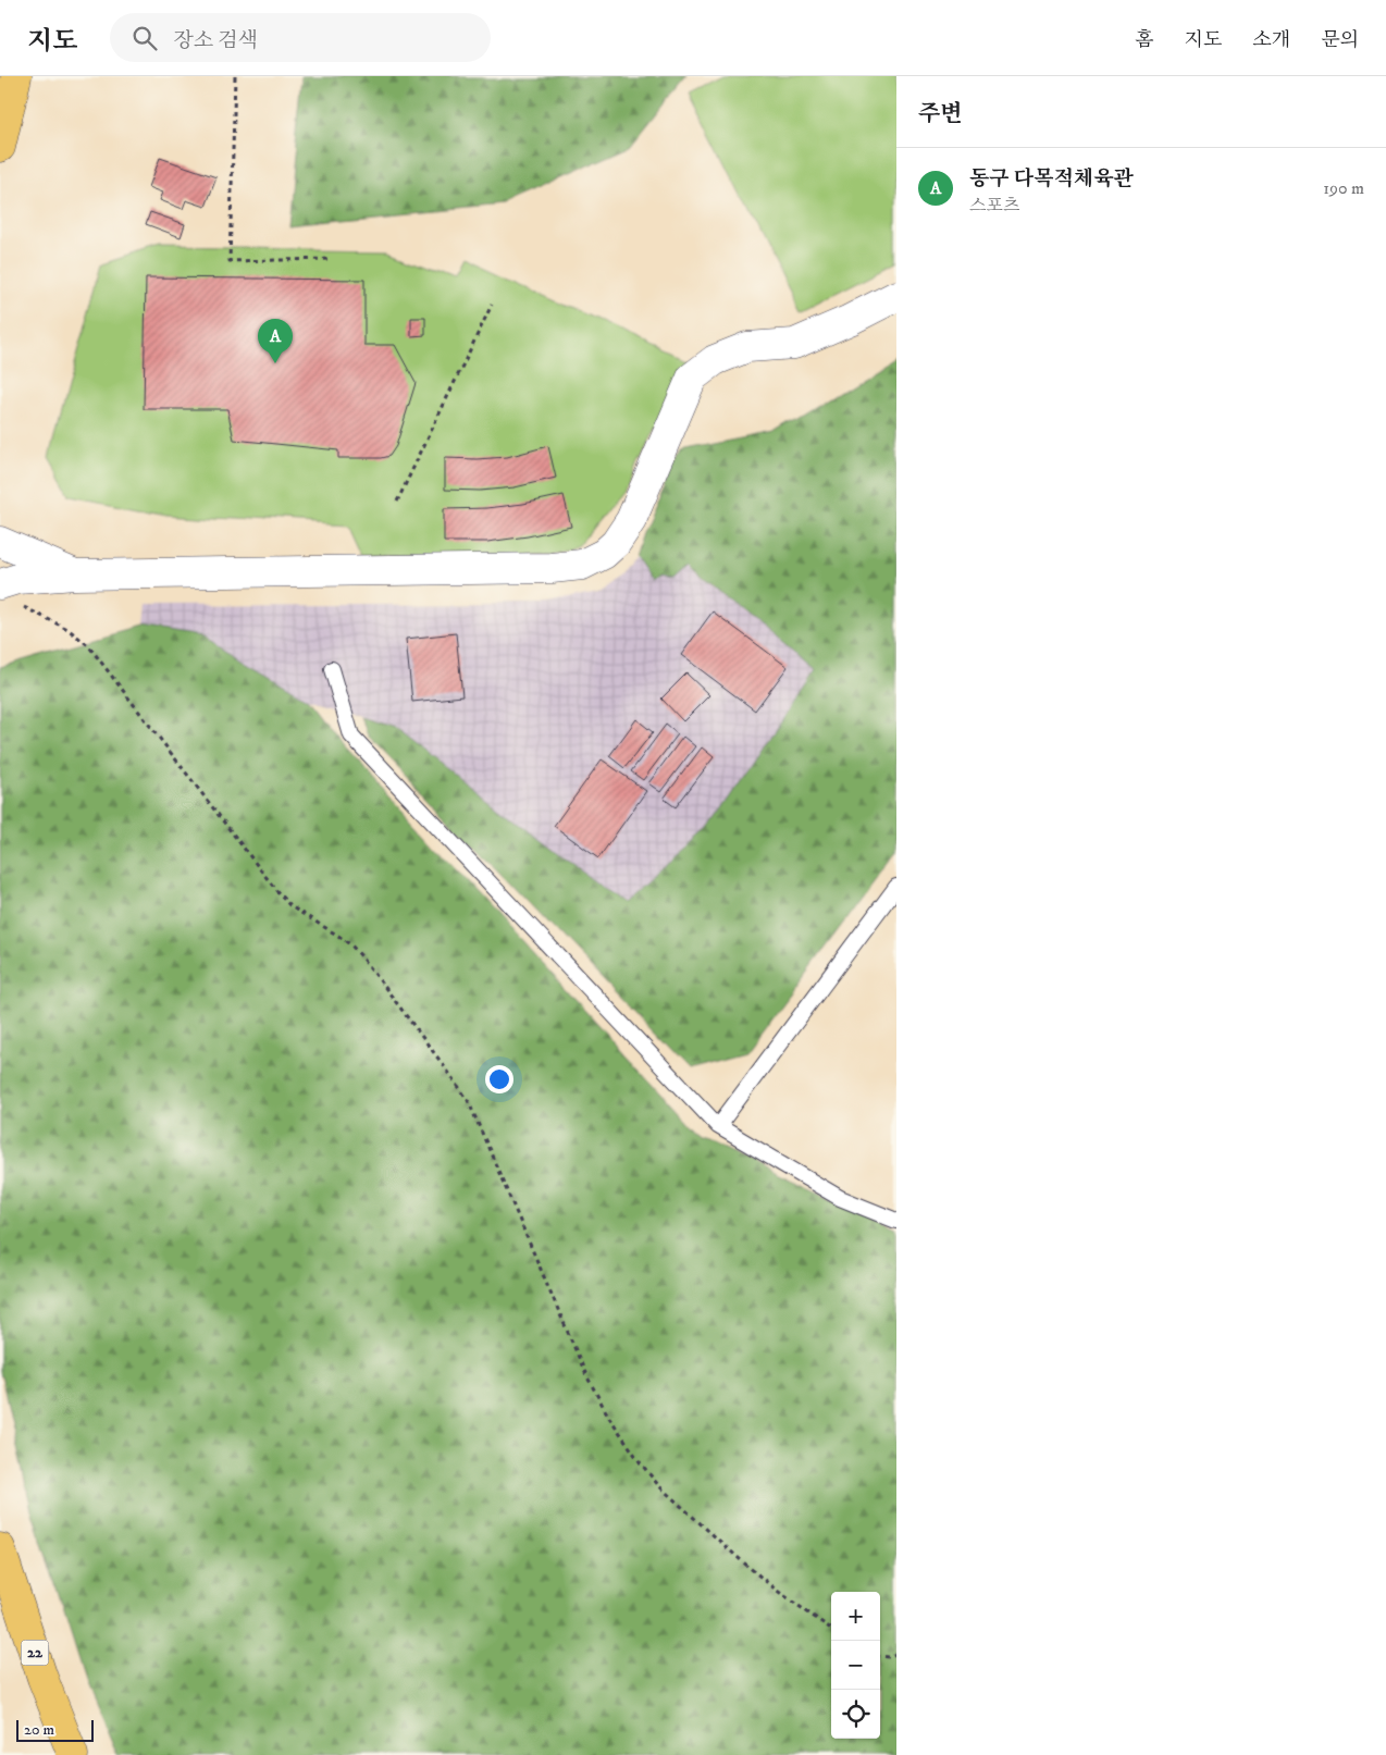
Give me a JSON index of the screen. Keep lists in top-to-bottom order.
{
  "streets": {
    "main road": ["22"]
  },
  "scale_bar": "20 m",
  "page": {
    "header": "지도",
    "search": "장소 검색",
    "nav": [
      "홈",
      "지도",
      "소개",
      "문의"
    ],
    "heading": "주변",
    "list": [
      {
        "mark": "A",
        "name": "동구 다목적체육관",
        "note": "스포츠",
        "value": "190 m"
      }
    ],
    "pins": "A",
    "map_buttons": ["+", "−"],
    "scale": "20 m"
  }
}
